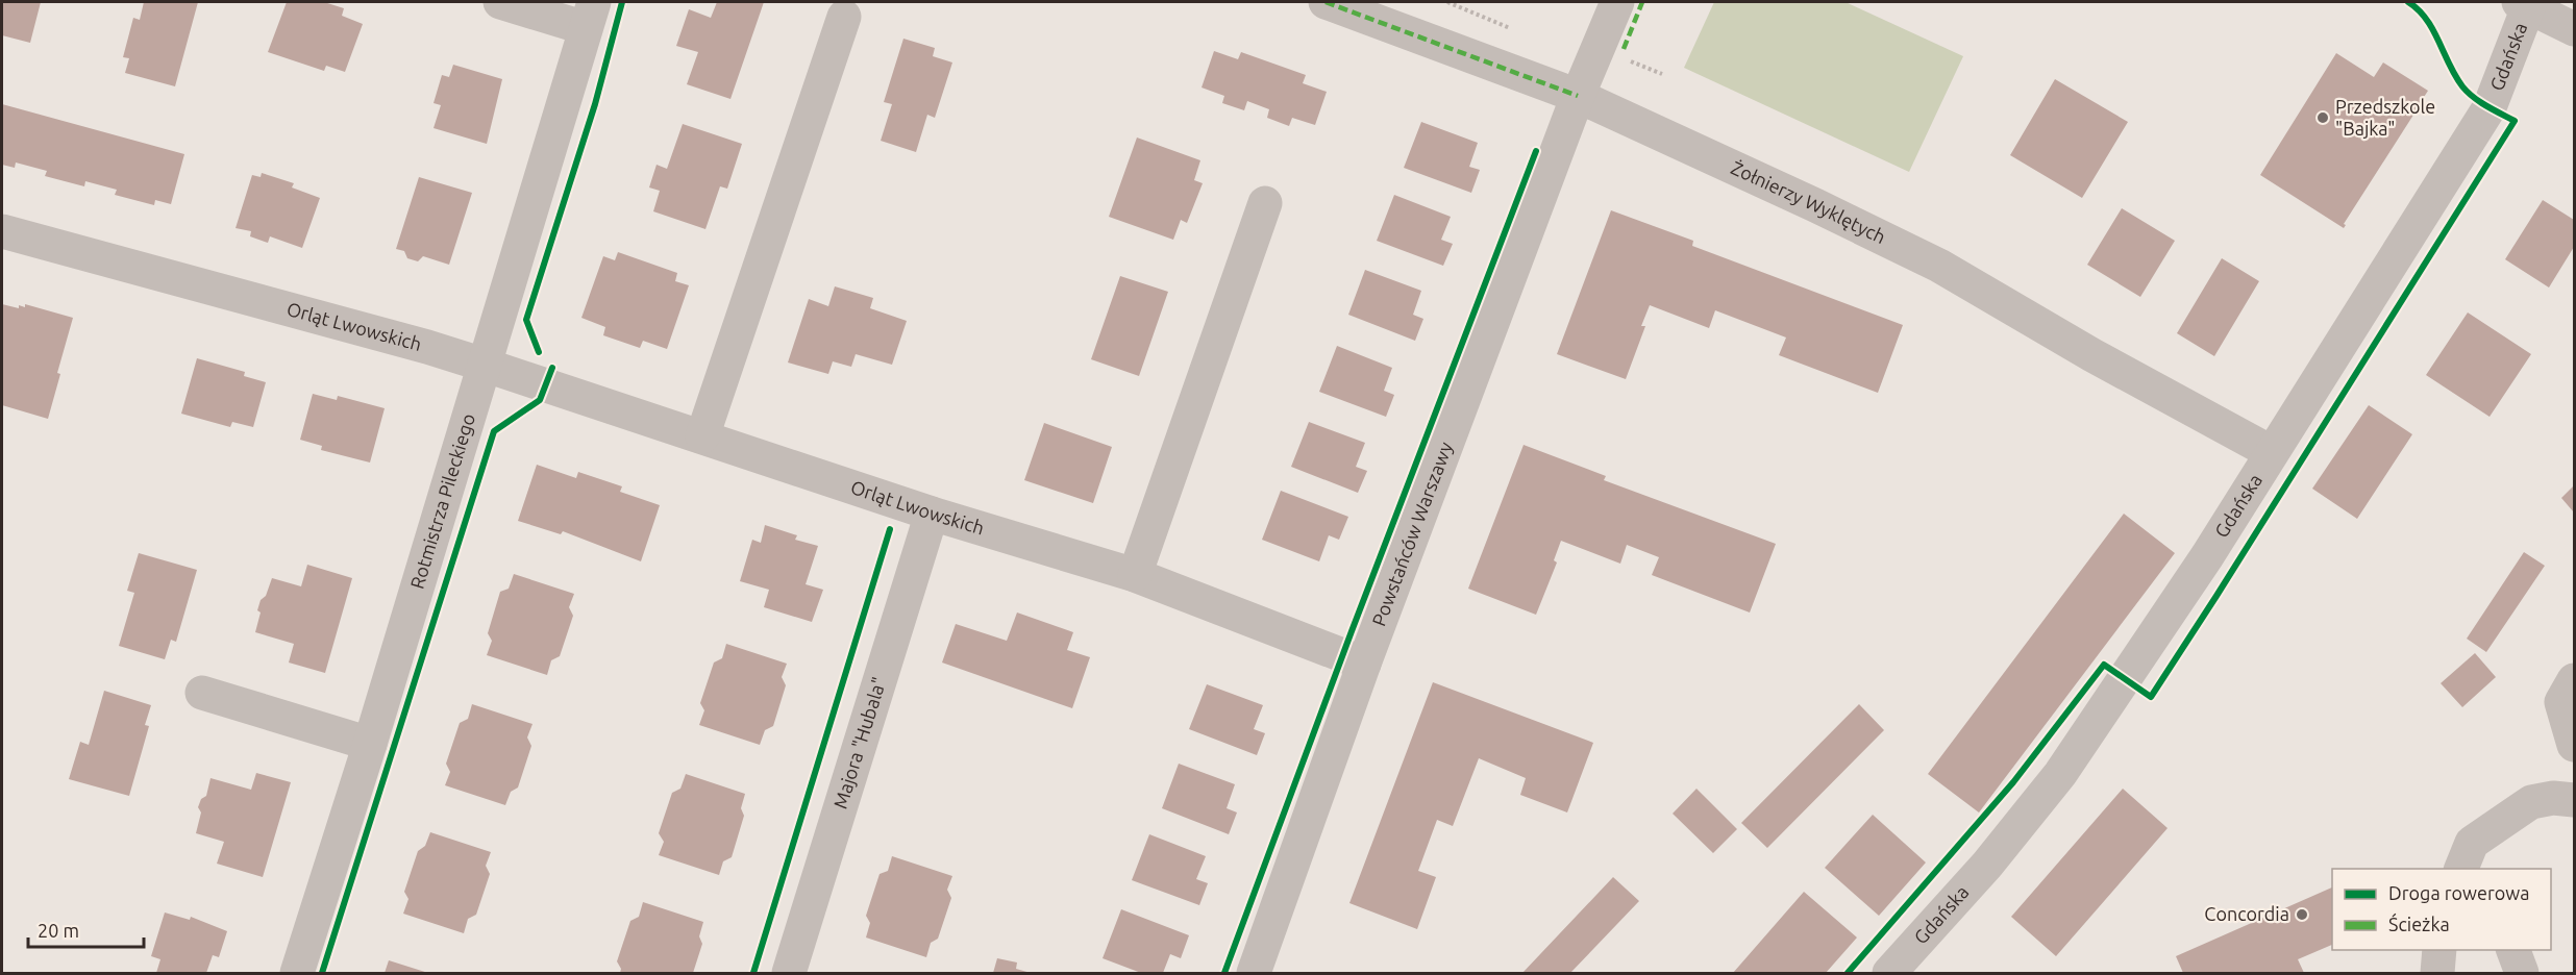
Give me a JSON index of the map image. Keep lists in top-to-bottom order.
{
  "streets": {
    "street": [
      "Gdańska",
      "Żołnierzy Wyklętych",
      "Orląt Lwowskich",
      "Rotmistrza Pileckiego",
      "Powstańców Warszawy",
      "Majora \"Hubala\""
    ]
  },
  "crossings": [
    ["Gdańska", "Żołnierzy Wyklętych"],
    ["Żołnierzy Wyklętych", "Powstańców Warszawy"],
    ["Orląt Lwowskich", "Rotmistrza Pileckiego"],
    ["Orląt Lwowskich", "Powstańców Warszawy"],
    ["Orląt Lwowskich", "Majora \"Hubala\""]
  ],
  "places": ["Przedszkole \"Bajka\"", "Concordia"],
  "legend": ["Droga rowerowa", "Ścieżka"],
  "scale_bar": "20 m"
}
